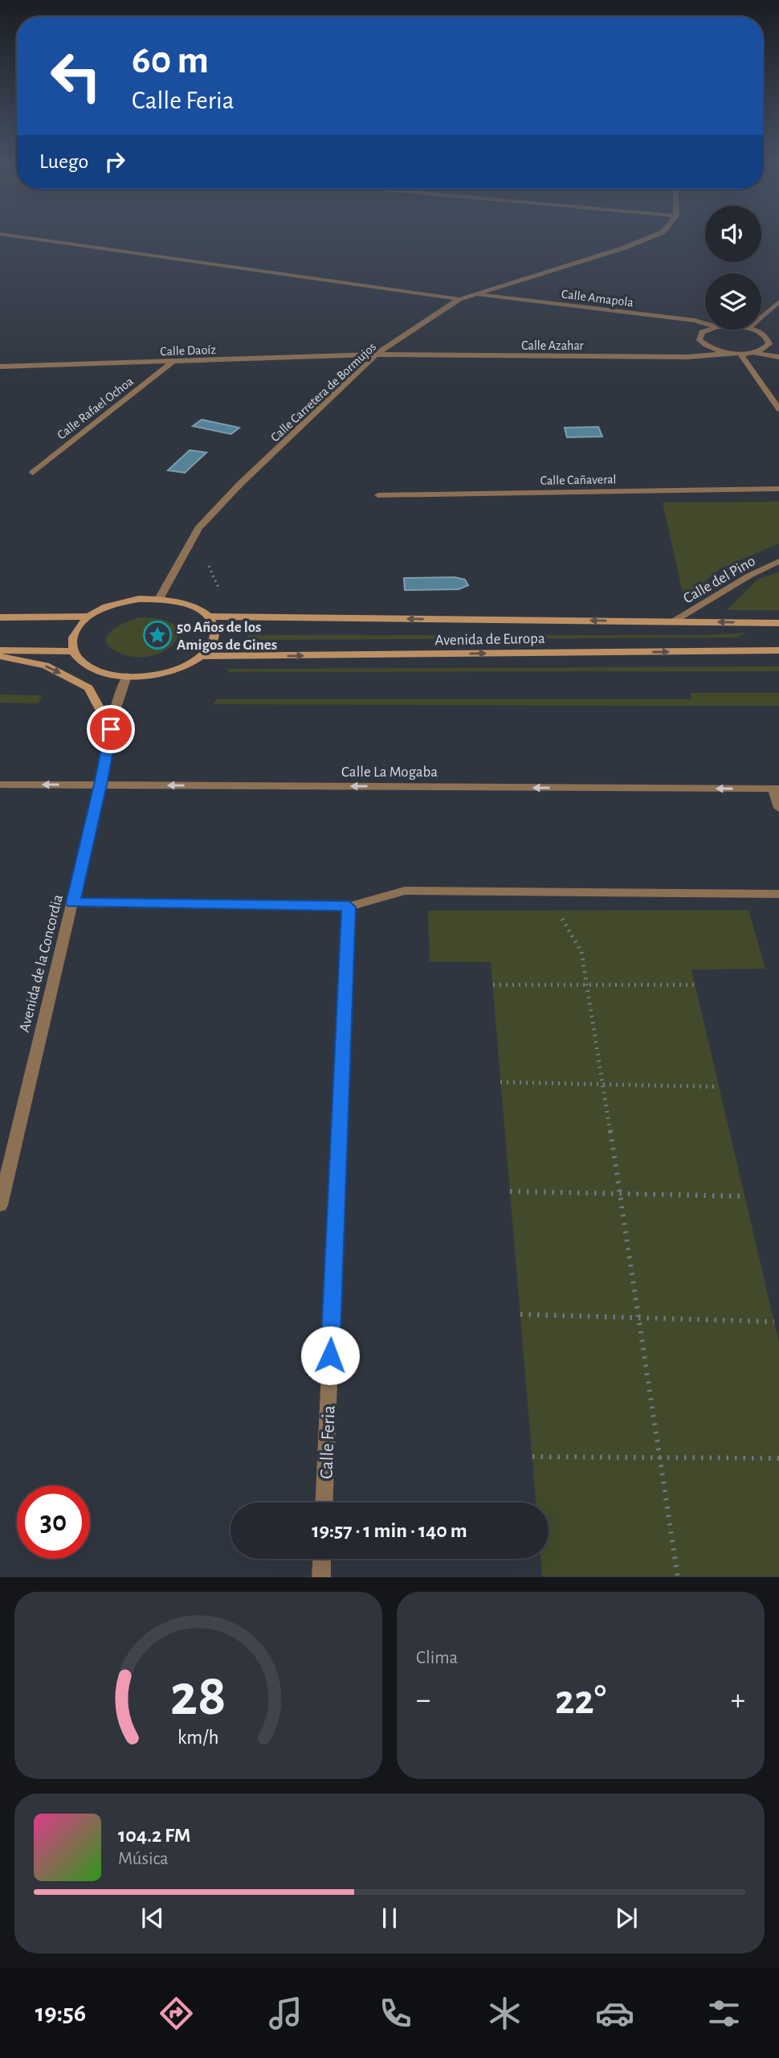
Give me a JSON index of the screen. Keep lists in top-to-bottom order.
{
  "streets": {
    "main road": ["Avenida de Europa"],
    "street": [
      "Calle Amapola",
      "Calle Azahar",
      "Calle Daoíz",
      "Calle Carretera de Bormujos",
      "Calle Rafael Ochoa",
      "Calle Cañaveral",
      "Calle del Pino",
      "Calle La Mogaba",
      "Avenida de la Concordia",
      "Calle Feria"
    ]
  },
  "crossings": [
    ["Calle Amapola", "Calle Carretera de Bormujos"],
    ["Calle Azahar", "Calle Daoíz"],
    ["Calle Azahar", "Calle Carretera de Bormujos"],
    ["Calle Daoíz", "Calle Carretera de Bormujos"],
    ["Calle Daoíz", "Calle Rafael Ochoa"],
    ["Calle del Pino", "Avenida de Europa"],
    ["Calle La Mogaba", "Avenida de la Concordia"]
  ],
  "one_way": ["Calle La Mogaba"],
  "places": {
    "place": ["50 Años de los Amigos de Gines"]
  },
  "page": {
    "turn": ["60 m", "Calle Feria"],
    "then": "Luego",
    "limit": "30",
    "trip": "19:57 · 1 min · 140 m",
    "tile": "Clima",
    "heat": ["−", "22°", "+"],
    "song": ["104.2 FM", "Música"],
    "tabs": "19:56",
    "gauge": ["28", "km/h"]
  }
}
